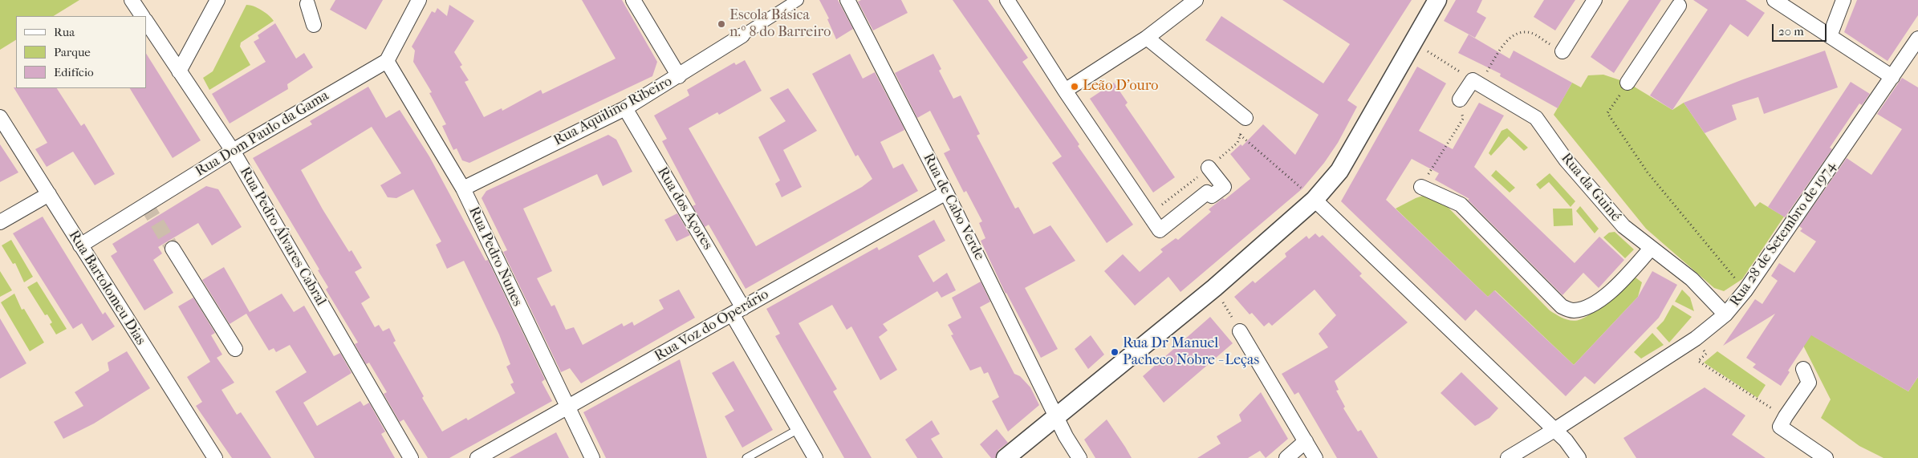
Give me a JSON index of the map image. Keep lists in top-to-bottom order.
{
  "streets": {
    "street": [
      "Rua Aquilino Ribeiro",
      "Rua Dom Paulo da Gama",
      "Rua da Guiné",
      "Rua de Cabo Verde",
      "Rua dos Açores",
      "Rua 28 de Setembro de 1974",
      "Rua Pedro Álvares Cabral",
      "Rua Pedro Nunes",
      "Rua Bartolomeu Dias",
      "Rua Voz do Operário"
    ]
  },
  "crossings": [
    ["Rua Aquilino Ribeiro", "Rua dos Açores"],
    ["Rua Aquilino Ribeiro", "Rua Pedro Nunes"],
    ["Rua Dom Paulo da Gama", "Rua Pedro Álvares Cabral"],
    ["Rua Dom Paulo da Gama", "Rua Pedro Nunes"],
    ["Rua Dom Paulo da Gama", "Rua Bartolomeu Dias"],
    ["Rua da Guiné", "Rua 28 de Setembro de 1974"],
    ["Rua de Cabo Verde", "Rua Voz do Operário"],
    ["Rua dos Açores", "Rua Voz do Operário"],
    ["Rua Pedro Nunes", "Rua Voz do Operário"]
  ],
  "places": ["Escola Básica n.º 8 do Barreiro", "Leão D'ouro", "Rua Dr Manuel Pacheco Nobre - Leças"],
  "legend": ["Rua", "Parque", "Edifício"],
  "scale_bar": "20 m"
}
